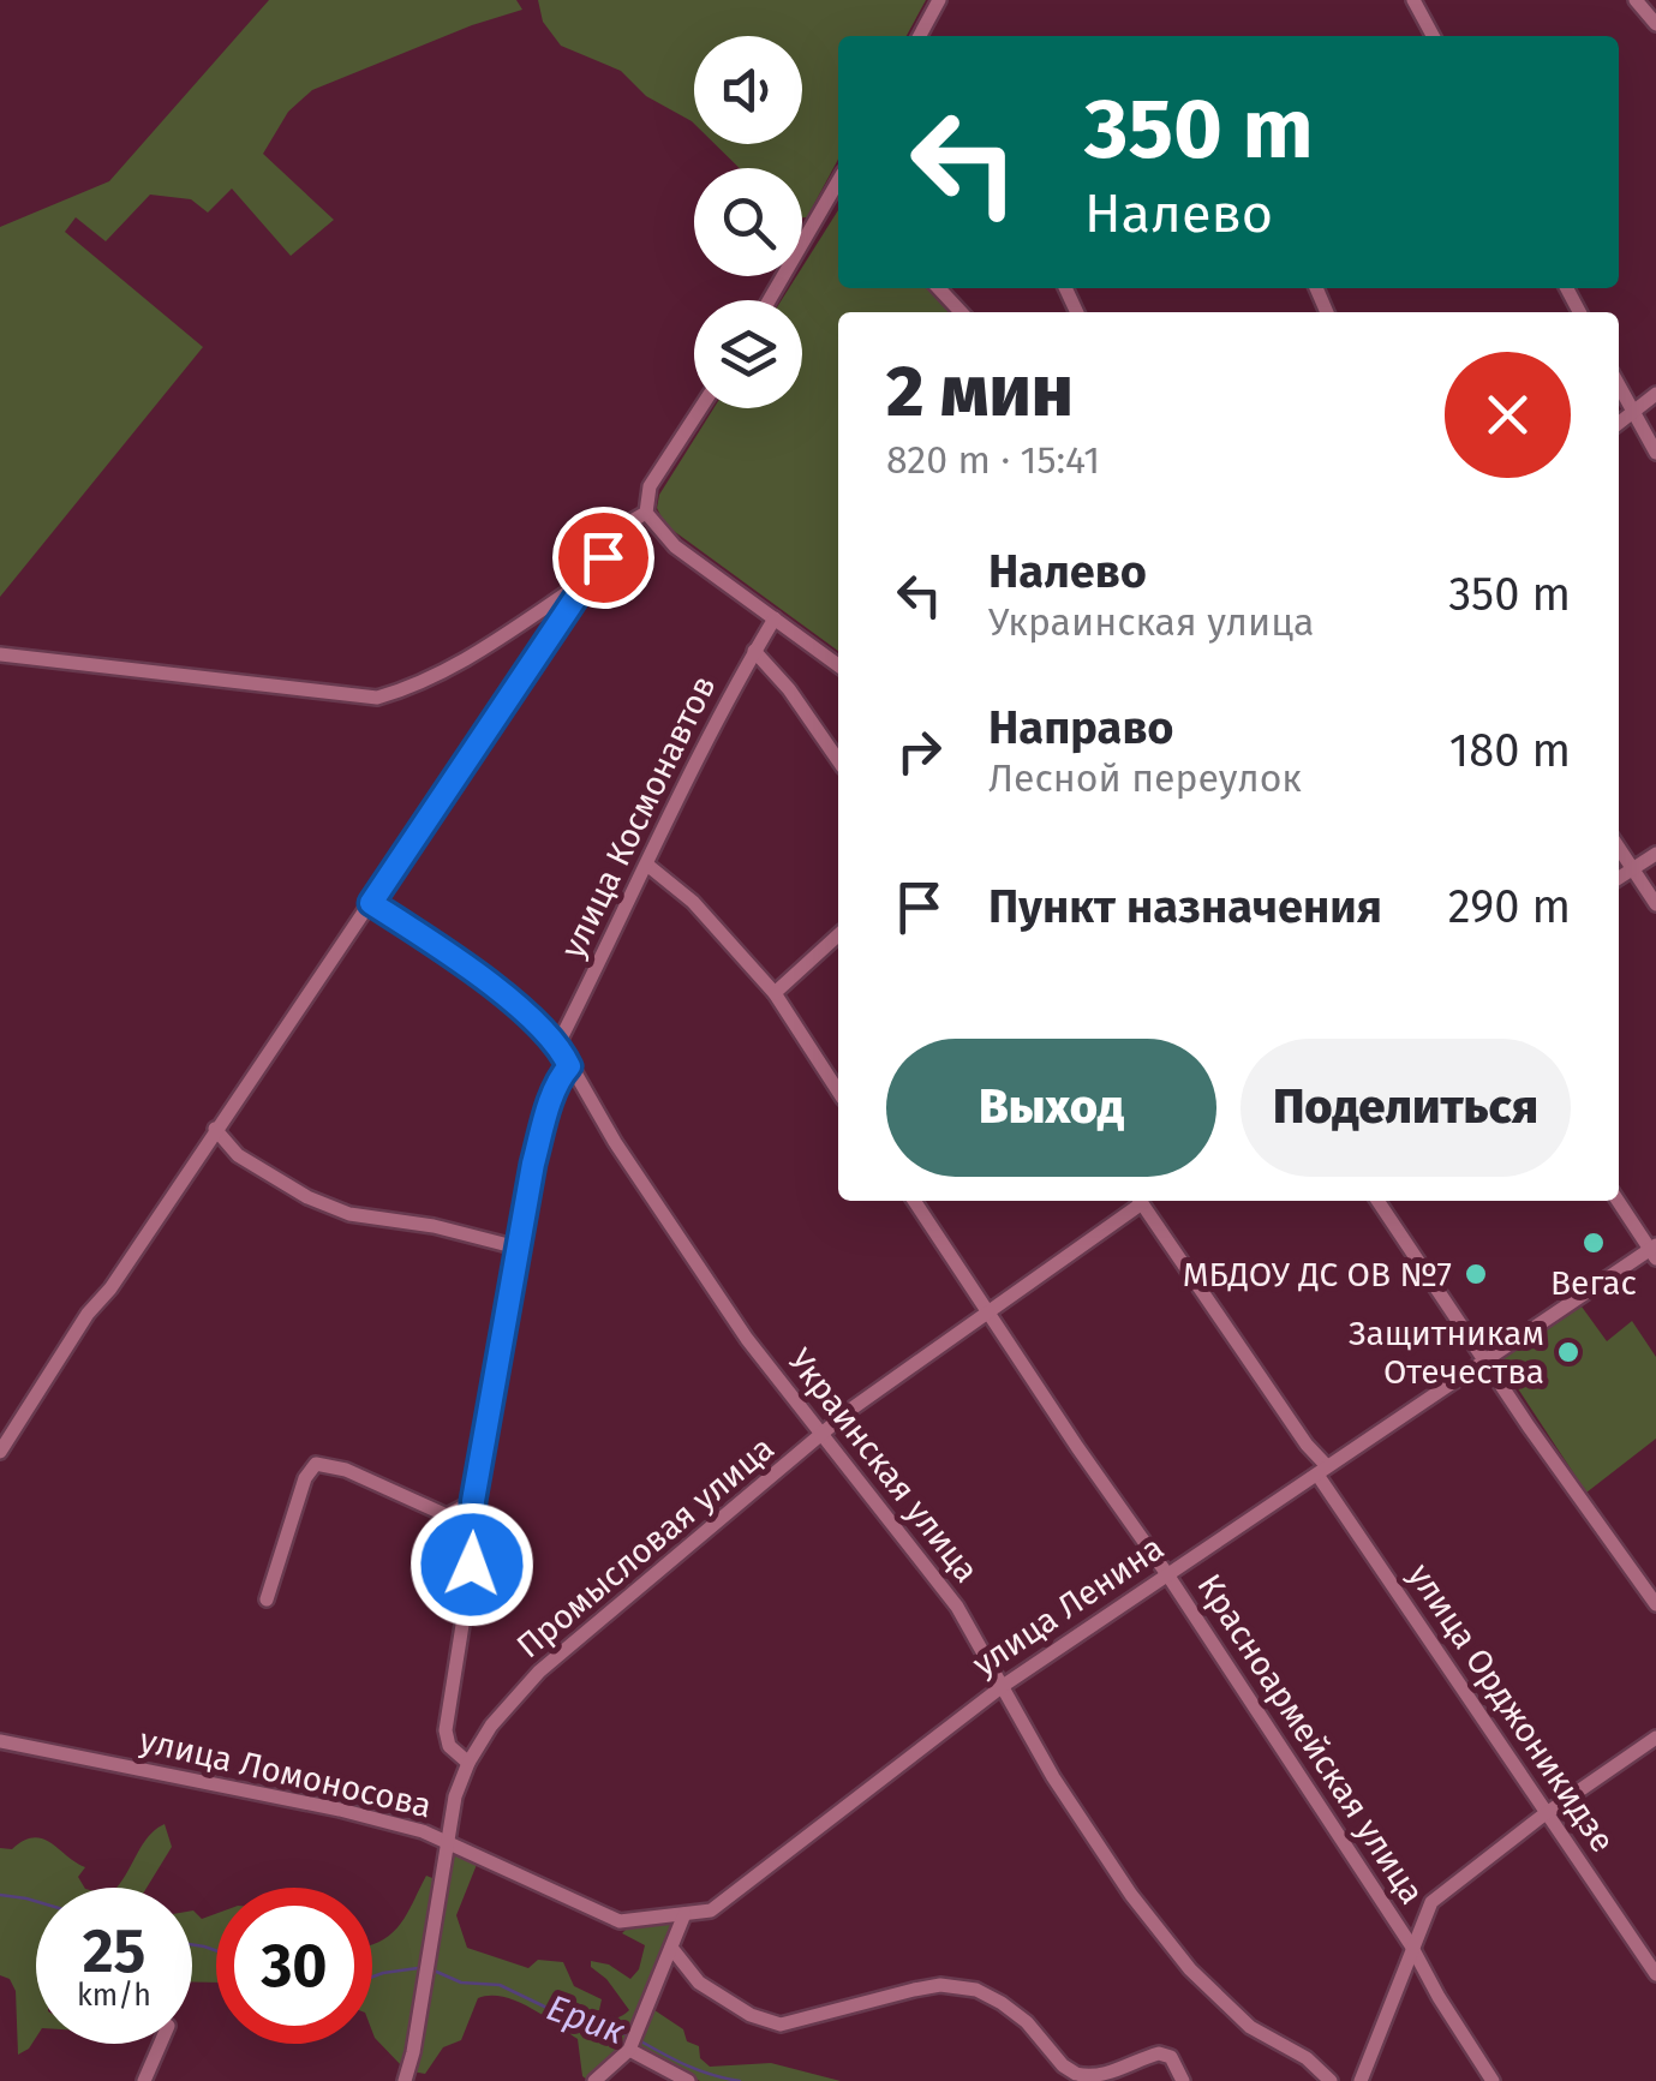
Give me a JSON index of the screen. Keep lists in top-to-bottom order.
{
  "streets": {
    "street": [
      "улица Космонавтов",
      "Украинская улица",
      "Промысловая улица",
      "улица Ленина",
      "улица Орджоникидзе",
      "Красноармейская улица",
      "улица Ломоносова"
    ]
  },
  "crossings": [
    ["улица Космонавтов", "Украинская улица"],
    ["Украинская улица", "Промысловая улица"],
    ["Украинская улица", "улица Ленина"],
    ["Промысловая улица", "улица Орджоникидзе"],
    ["Промысловая улица", "Красноармейская улица"],
    ["Промысловая улица", "улица Ломоносова"],
    ["улица Ленина", "улица Орджоникидзе"],
    ["улица Ленина", "Красноармейская улица"],
    ["улица Ленина", "улица Ломоносова"]
  ],
  "water": ["Ерик"],
  "places": ["Вегас", "МБДОУ ДС ОВ №7", "Защитникам Отечества"],
  "page": {
    "turn": ["350 m", "Налево"],
    "heading": ["2 мин", "820 m · 15:41"],
    "list": [
      {
        "name": "Налево",
        "note": "Украинская улица",
        "value": "350 m"
      },
      {
        "name": "Направо",
        "note": "Лесной переулок",
        "value": "180 m"
      },
      {
        "name": "Пункт назначения",
        "value": "290 m"
      }
    ],
    "buttons": ["Выход", "Поделиться"],
    "speed": "25 km/h",
    "limit": "30"
  }
}
